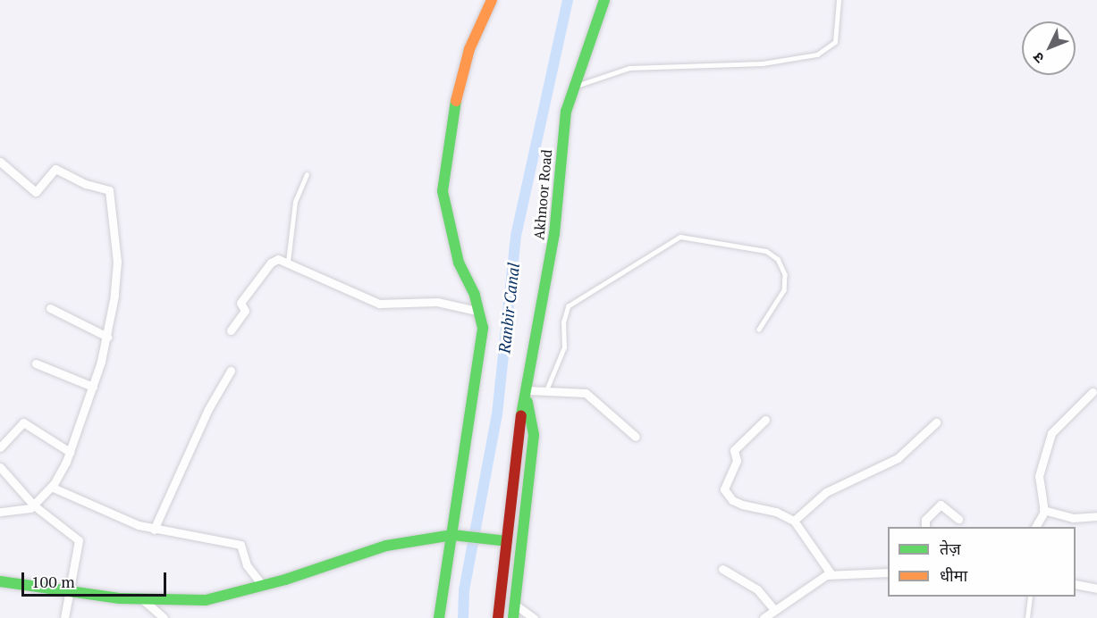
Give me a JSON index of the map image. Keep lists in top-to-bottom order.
{
  "streets": {
    "main road": ["Akhnoor Road"]
  },
  "water": ["Ranbir Canal"],
  "legend": ["तेज़", "धीमा"],
  "scale_bar": "100 m",
  "north": "bottom left"
}
